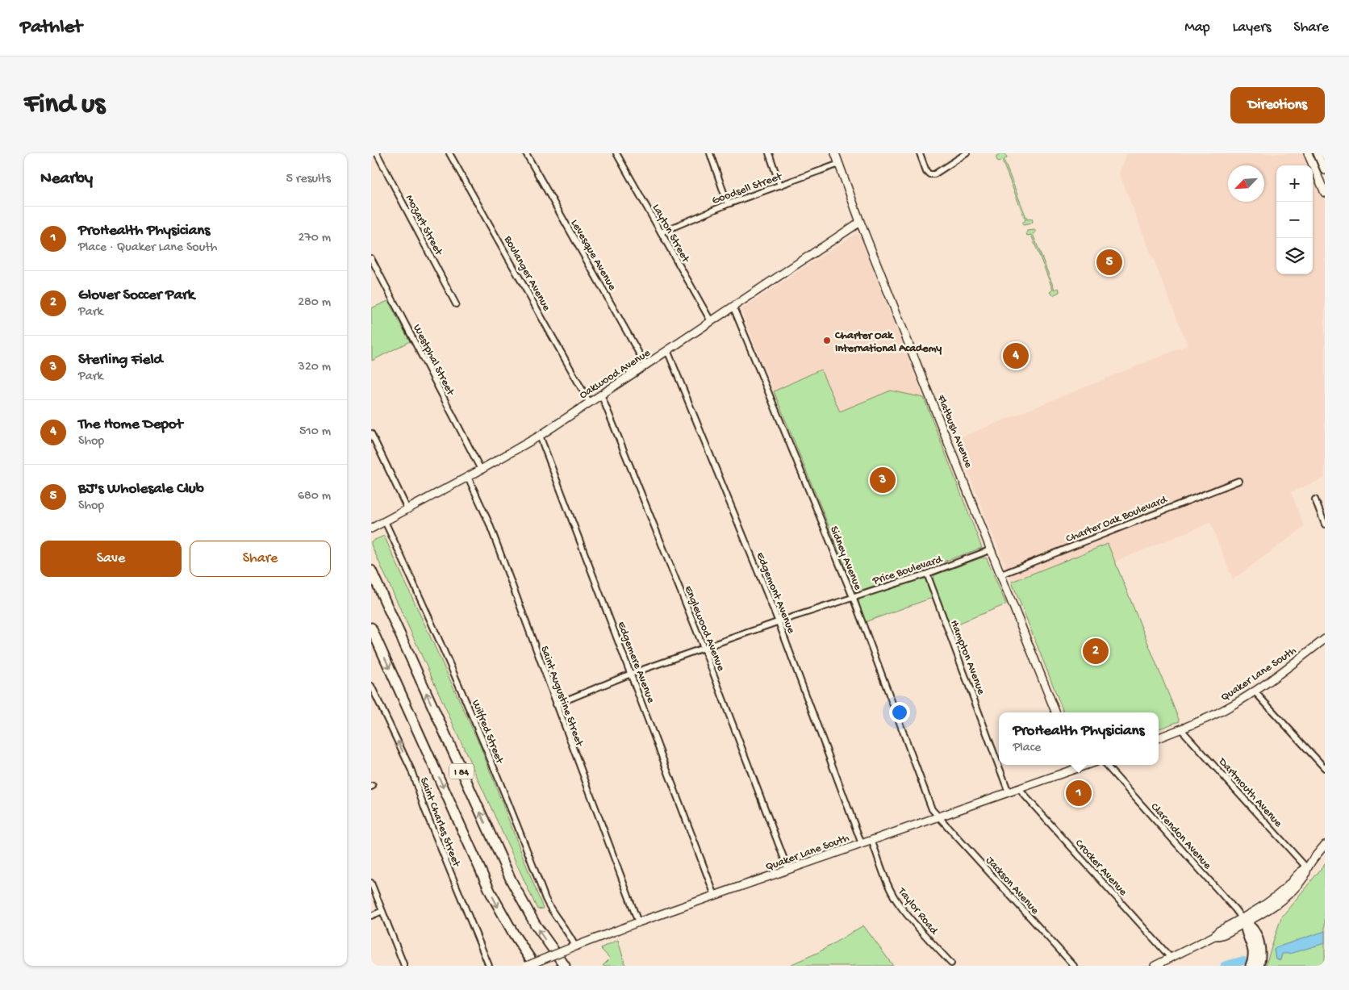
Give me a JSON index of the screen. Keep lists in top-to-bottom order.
{
  "streets": {
    "highway": ["I 84"],
    "street": [
      "Goodsell Street",
      "Mozart Street",
      "Layton Street",
      "Levesque Avenue",
      "Boulanger Avenue",
      "Westphal Street",
      "Oakwood Avenue",
      "Flatbush Avenue",
      "Charter Oak Boulevard",
      "Sidney Avenue",
      "Price Boulevard",
      "Edgemont Avenue",
      "Englewood Avenue",
      "Hampton Avenue",
      "Edgemere Avenue",
      "Quaker Lane South",
      "Saint Augustine Street",
      "Wilfred Street",
      "Dartmouth Avenue",
      "Saint Charles Street",
      "Clarendon Avenue",
      "Crocker Avenue",
      "Jackson Avenue",
      "Taylor Road"
    ]
  },
  "crossings": [
    ["Goodsell Street", "Layton Street"],
    ["Goodsell Street", "Flatbush Avenue"],
    ["Layton Street", "Oakwood Avenue"],
    ["Levesque Avenue", "Oakwood Avenue"],
    ["Boulanger Avenue", "Oakwood Avenue"],
    ["Westphal Street", "Oakwood Avenue"],
    ["Oakwood Avenue", "Flatbush Avenue"],
    ["Oakwood Avenue", "Sidney Avenue"],
    ["Oakwood Avenue", "Edgemont Avenue"],
    ["Oakwood Avenue", "Englewood Avenue"],
    ["Oakwood Avenue", "Edgemere Avenue"],
    ["Oakwood Avenue", "Saint Augustine Street"],
    ["Oakwood Avenue", "Wilfred Street"],
    ["Flatbush Avenue", "Charter Oak Boulevard"],
    ["Flatbush Avenue", "Price Boulevard"],
    ["Sidney Avenue", "Price Boulevard"],
    ["Sidney Avenue", "Quaker Lane South"],
    ["Sidney Avenue", "Jackson Avenue"],
    ["Price Boulevard", "Edgemont Avenue"],
    ["Price Boulevard", "Englewood Avenue"],
    ["Price Boulevard", "Hampton Avenue"],
    ["Price Boulevard", "Edgemere Avenue"],
    ["Price Boulevard", "Saint Augustine Street"],
    ["Edgemont Avenue", "Quaker Lane South"],
    ["Englewood Avenue", "Quaker Lane South"],
    ["Hampton Avenue", "Quaker Lane South"],
    ["Edgemere Avenue", "Quaker Lane South"],
    ["Quaker Lane South", "Saint Augustine Street"],
    ["Quaker Lane South", "Wilfred Street"],
    ["Quaker Lane South", "Dartmouth Avenue"],
    ["Quaker Lane South", "Crocker Avenue"],
    ["Quaker Lane South", "Jackson Avenue"],
    ["Quaker Lane South", "Taylor Road"]
  ],
  "one_way": ["Saint Charles Street"],
  "places": ["Charter Oak International Academy"],
  "north": "bottom left",
  "page": {
    "header": "Pathlet",
    "nav": ["Map", "Layers", "Share"],
    "buttons": [
      "Directions",
      ["Save", "Share"]
    ],
    "title": "Find us",
    "heading": ["Nearby", "5 results"],
    "map_buttons": ["+", "−"],
    "list": [
      {
        "mark": "1",
        "name": "ProHealth Physicians",
        "note": "Place · Quaker Lane South",
        "value": "270 m"
      },
      {
        "mark": "2",
        "name": "Glover Soccer Park",
        "note": "Park",
        "value": "280 m"
      },
      {
        "mark": "3",
        "name": "Sterling Field",
        "note": "Park",
        "value": "320 m"
      },
      {
        "mark": "4",
        "name": "The Home Depot",
        "note": "Shop",
        "value": "510 m"
      },
      {
        "mark": "5",
        "name": "BJ's Wholesale Club",
        "note": "Shop",
        "value": "680 m"
      }
    ],
    "pins": [
      "5",
      "4",
      "3",
      "2",
      "1"
    ],
    "popup": ["ProHealth Physicians", "Place"]
  }
}
